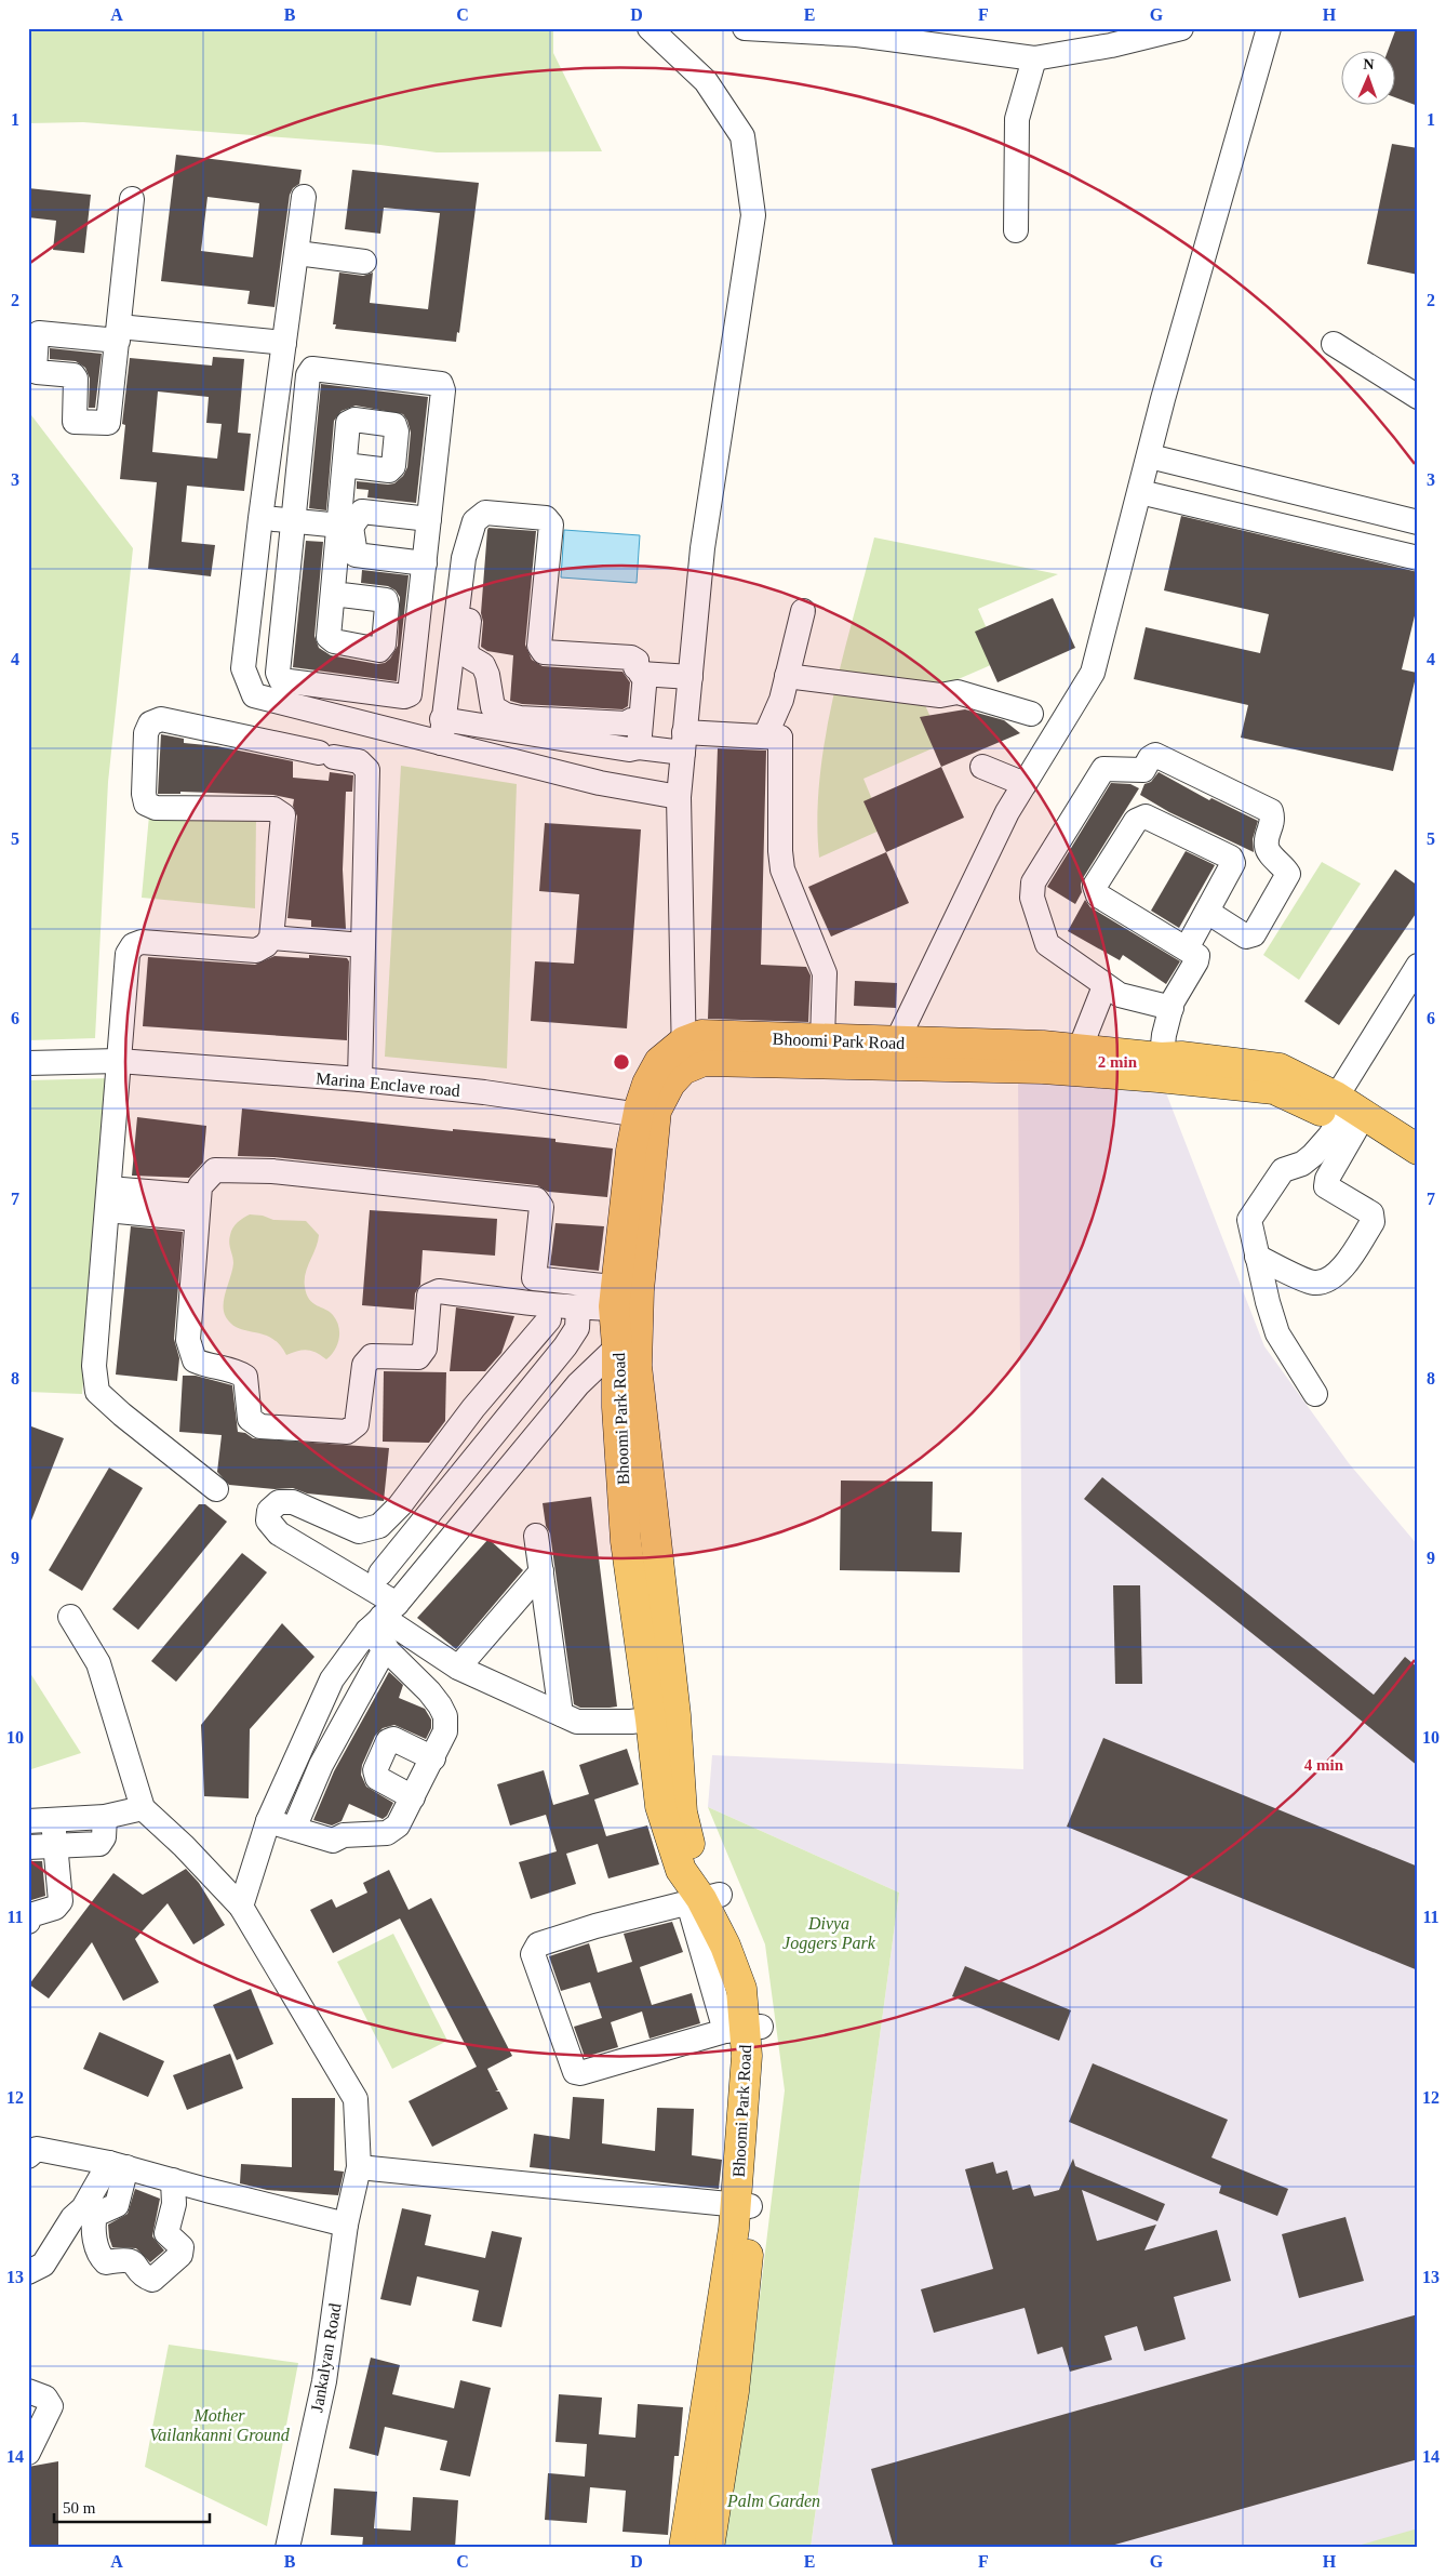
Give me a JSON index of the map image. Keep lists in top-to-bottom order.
{
  "streets": {
    "main road": ["Bhoomi Park Road"],
    "street": ["Marina Enclave road", "Jankalyan Road"]
  },
  "crossings": [
    ["Bhoomi Park Road", "Marina Enclave road"]
  ],
  "parks": ["Divya Joggers Park", "Mother Vailankanni Ground", "Palm Garden"],
  "scale_bar": "50 m",
  "north": "top",
  "grid": {
    "columns": [
      "A",
      "B",
      "C",
      "D",
      "E",
      "F",
      "G",
      "H"
    ],
    "rows": [
      "1",
      "2",
      "3",
      "4",
      "5",
      "6",
      "7",
      "8",
      "9",
      "10",
      "11",
      "12",
      "13",
      "14"
    ]
  },
  "rings": ["2 min", "4 min"]
}
